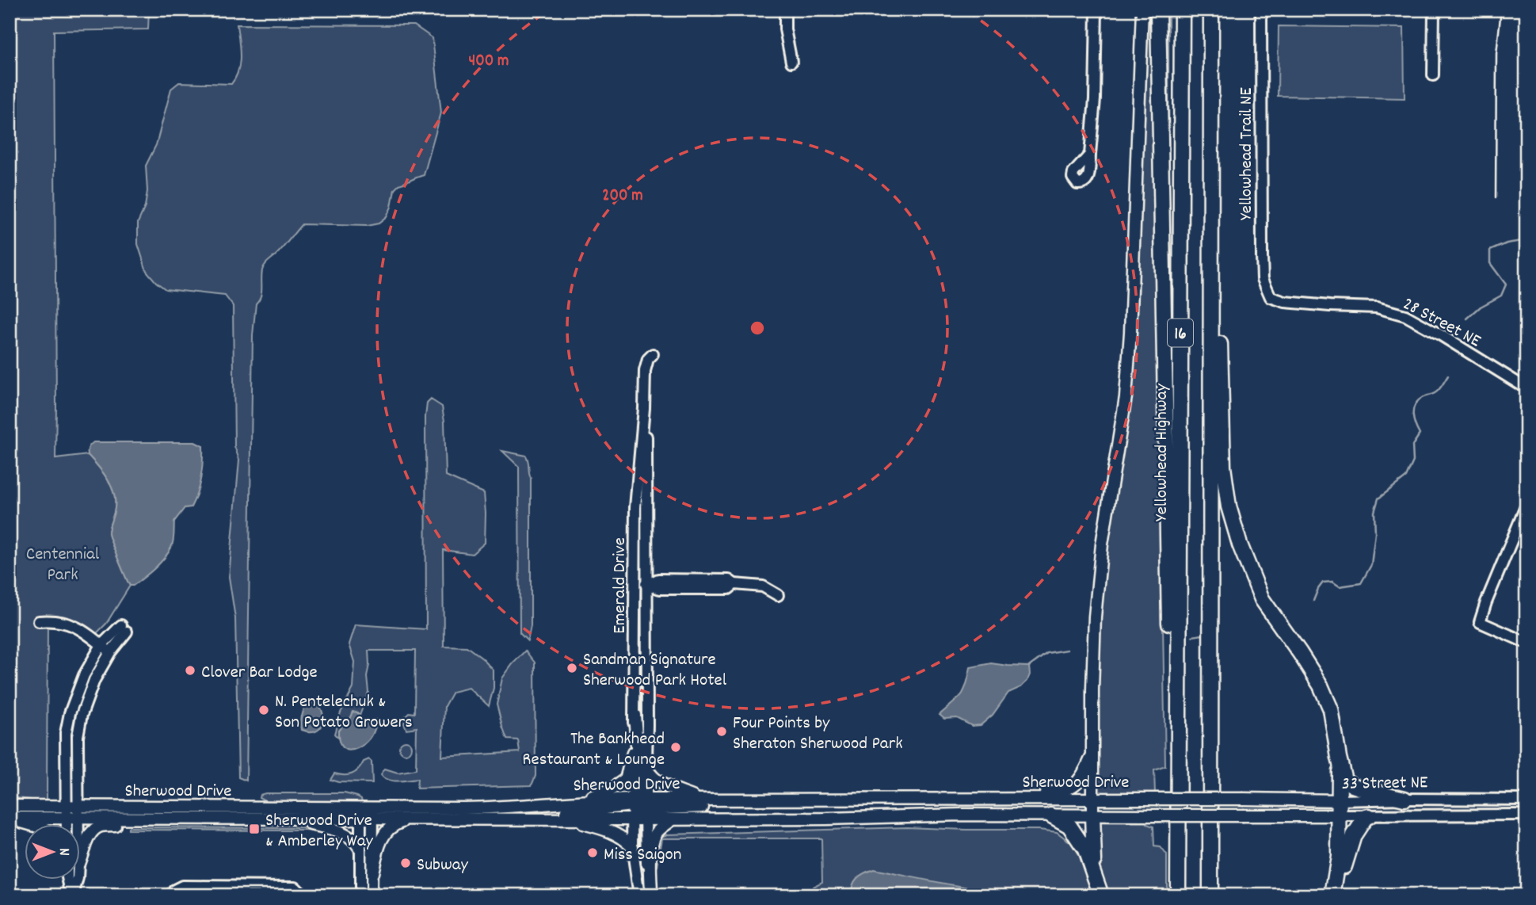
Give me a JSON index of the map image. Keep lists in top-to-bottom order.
{
  "streets": {
    "highway": ["16", "Yellowhead Highway"],
    "main road": ["Sherwood Drive", "33 Street NE"],
    "street": ["Yellowhead Trail NE", "28 Street NE", "Emerald Drive"]
  },
  "crossings": [
    ["Yellowhead Trail NE", "28 Street NE"],
    ["Emerald Drive", "Sherwood Drive"],
    ["Sherwood Drive", "33 Street NE"]
  ],
  "parks": ["Centennial Park"],
  "places": {
    "other": [
      "Sandman Signature Sherwood Park Hotel",
      "Clover Bar Lodge",
      "N. Pentelechuk & Son Potato Growers",
      "Four Points by Sheraton Sherwood Park",
      "The Bankhead Restaurant & Lounge",
      "Miss Saigon",
      "Subway"
    ],
    "transit": ["Sherwood Drive & Amberley Way"]
  },
  "north": "right",
  "rings": ["400 m", "200 m"]
}
